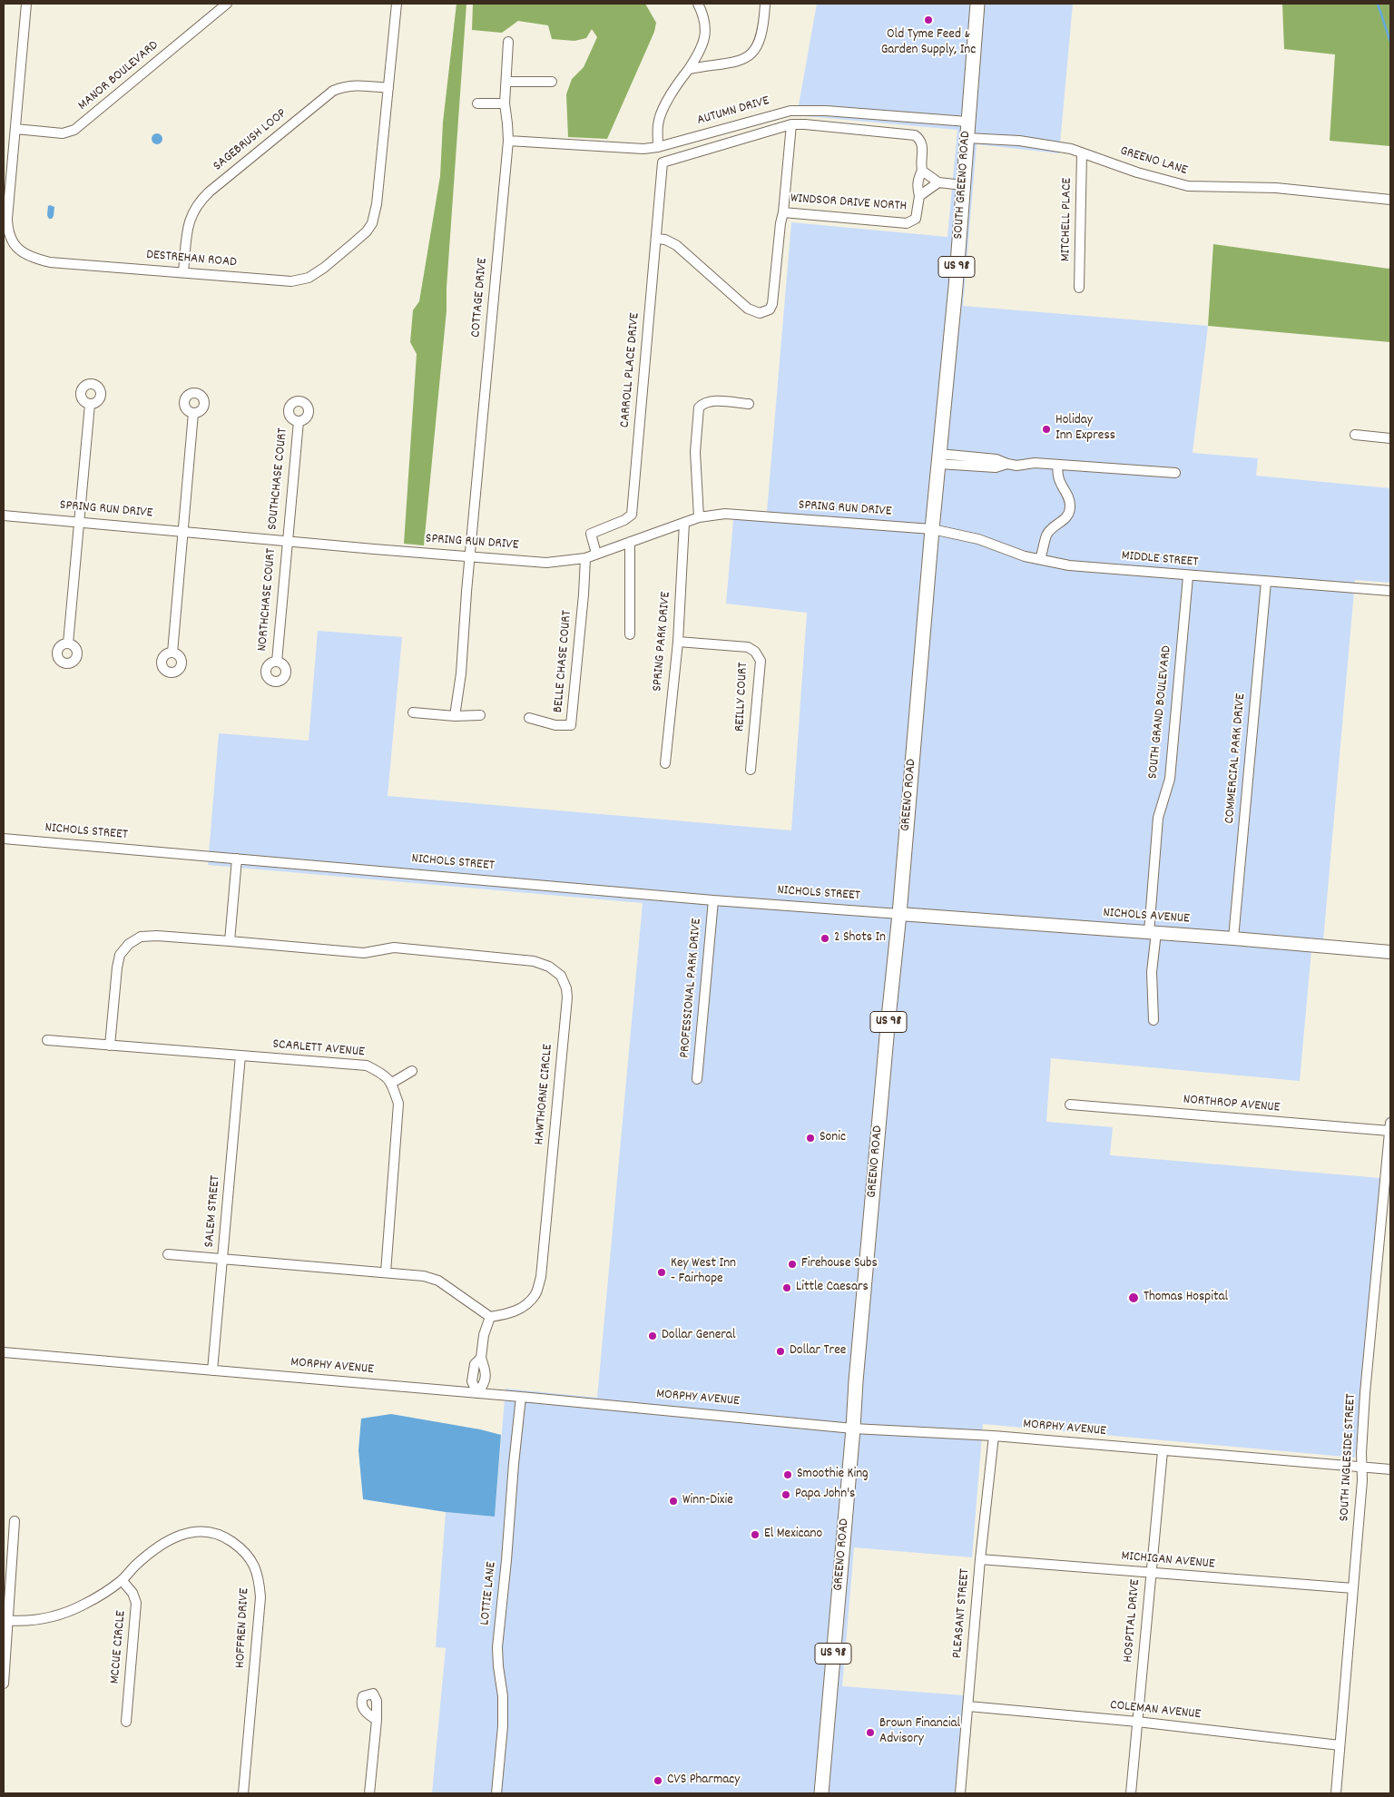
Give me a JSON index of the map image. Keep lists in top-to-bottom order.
{
  "streets": {
    "main road": ["SOUTH GREENO ROAD", "US 98", "GREENO ROAD"],
    "street": [
      "MANOR BOULEVARD",
      "AUTUMN DRIVE",
      "SAGEBRUSH LOOP",
      "GREENO LANE",
      "WINDSOR DRIVE NORTH",
      "MITCHELL PLACE",
      "DESTREHAN ROAD",
      "COTTAGE DRIVE",
      "CARROLL PLACE DRIVE",
      "SOUTHCHASE COURT",
      "SPRING RUN DRIVE",
      "MIDDLE STREET",
      "NORTHCHASE COURT",
      "SPRING PARK DRIVE",
      "BELLE CHASE COURT",
      "REILLY COURT",
      "SOUTH GRAND BOULEVARD",
      "COMMERCIAL PARK DRIVE",
      "NICHOLS STREET",
      "NICHOLS AVENUE",
      "PROFESSIONAL PARK DRIVE",
      "SCARLETT AVENUE",
      "HAWTHORNE CIRCLE",
      "NORTHROP AVENUE",
      "SALEM STREET",
      "MORPHY AVENUE",
      "SOUTH INGLESIDE STREET",
      "MICHIGAN AVENUE",
      "LOTTIE LANE",
      "PLEASANT STREET",
      "HOSPITAL DRIVE",
      "HOFFREN DRIVE",
      "MCCUE CIRCLE",
      "COLEMAN AVENUE"
    ]
  },
  "crossings": [
    ["MANOR BOULEVARD", "DESTREHAN ROAD"],
    ["AUTUMN DRIVE", "SOUTH GREENO ROAD"],
    ["AUTUMN DRIVE", "COTTAGE DRIVE"],
    ["SAGEBRUSH LOOP", "DESTREHAN ROAD"],
    ["GREENO LANE", "SOUTH GREENO ROAD"],
    ["GREENO LANE", "MITCHELL PLACE"],
    ["SOUTH GREENO ROAD", "SPRING RUN DRIVE"],
    ["SOUTH GREENO ROAD", "MIDDLE STREET"],
    ["SOUTH GREENO ROAD", "GREENO ROAD"],
    ["WINDSOR DRIVE NORTH", "CARROLL PLACE DRIVE"],
    ["COTTAGE DRIVE", "SPRING RUN DRIVE"],
    ["CARROLL PLACE DRIVE", "SPRING RUN DRIVE"],
    ["SOUTHCHASE COURT", "SPRING RUN DRIVE"],
    ["SOUTHCHASE COURT", "NORTHCHASE COURT"],
    ["SPRING RUN DRIVE", "MIDDLE STREET"],
    ["SPRING RUN DRIVE", "NORTHCHASE COURT"],
    ["SPRING RUN DRIVE", "SPRING PARK DRIVE"],
    ["SPRING RUN DRIVE", "BELLE CHASE COURT"],
    ["SPRING RUN DRIVE", "GREENO ROAD"],
    ["MIDDLE STREET", "SOUTH GRAND BOULEVARD"],
    ["MIDDLE STREET", "COMMERCIAL PARK DRIVE"],
    ["MIDDLE STREET", "GREENO ROAD"],
    ["SPRING PARK DRIVE", "REILLY COURT"],
    ["SOUTH GRAND BOULEVARD", "NICHOLS AVENUE"],
    ["COMMERCIAL PARK DRIVE", "NICHOLS AVENUE"],
    ["GREENO ROAD", "NICHOLS STREET"],
    ["GREENO ROAD", "NICHOLS AVENUE"],
    ["GREENO ROAD", "MORPHY AVENUE"],
    ["NICHOLS STREET", "NICHOLS AVENUE"],
    ["NICHOLS STREET", "PROFESSIONAL PARK DRIVE"],
    ["SCARLETT AVENUE", "HAWTHORNE CIRCLE"],
    ["SCARLETT AVENUE", "SALEM STREET"],
    ["NORTHROP AVENUE", "SOUTH INGLESIDE STREET"],
    ["SALEM STREET", "MORPHY AVENUE"],
    ["MORPHY AVENUE", "SOUTH INGLESIDE STREET"],
    ["MORPHY AVENUE", "LOTTIE LANE"],
    ["MORPHY AVENUE", "PLEASANT STREET"],
    ["MORPHY AVENUE", "HOSPITAL DRIVE"],
    ["SOUTH INGLESIDE STREET", "MICHIGAN AVENUE"],
    ["SOUTH INGLESIDE STREET", "COLEMAN AVENUE"],
    ["MICHIGAN AVENUE", "PLEASANT STREET"],
    ["MICHIGAN AVENUE", "HOSPITAL DRIVE"],
    ["PLEASANT STREET", "COLEMAN AVENUE"],
    ["HOSPITAL DRIVE", "COLEMAN AVENUE"],
    ["HOFFREN DRIVE", "MCCUE CIRCLE"]
  ],
  "places": [
    "Old Tyme Feed & Garden Supply, Inc",
    "Holiday Inn Express",
    "2 Shots In",
    "Sonic",
    "Firehouse Subs",
    "Key West Inn - Fairhope",
    "Little Caesars",
    "Thomas Hospital",
    "Dollar General",
    "Dollar Tree",
    "Smoothie King",
    "Papa John's",
    "Winn-Dixie",
    "El Mexicano",
    "Brown Financial Advisory",
    "CVS Pharmacy"
  ]
}
